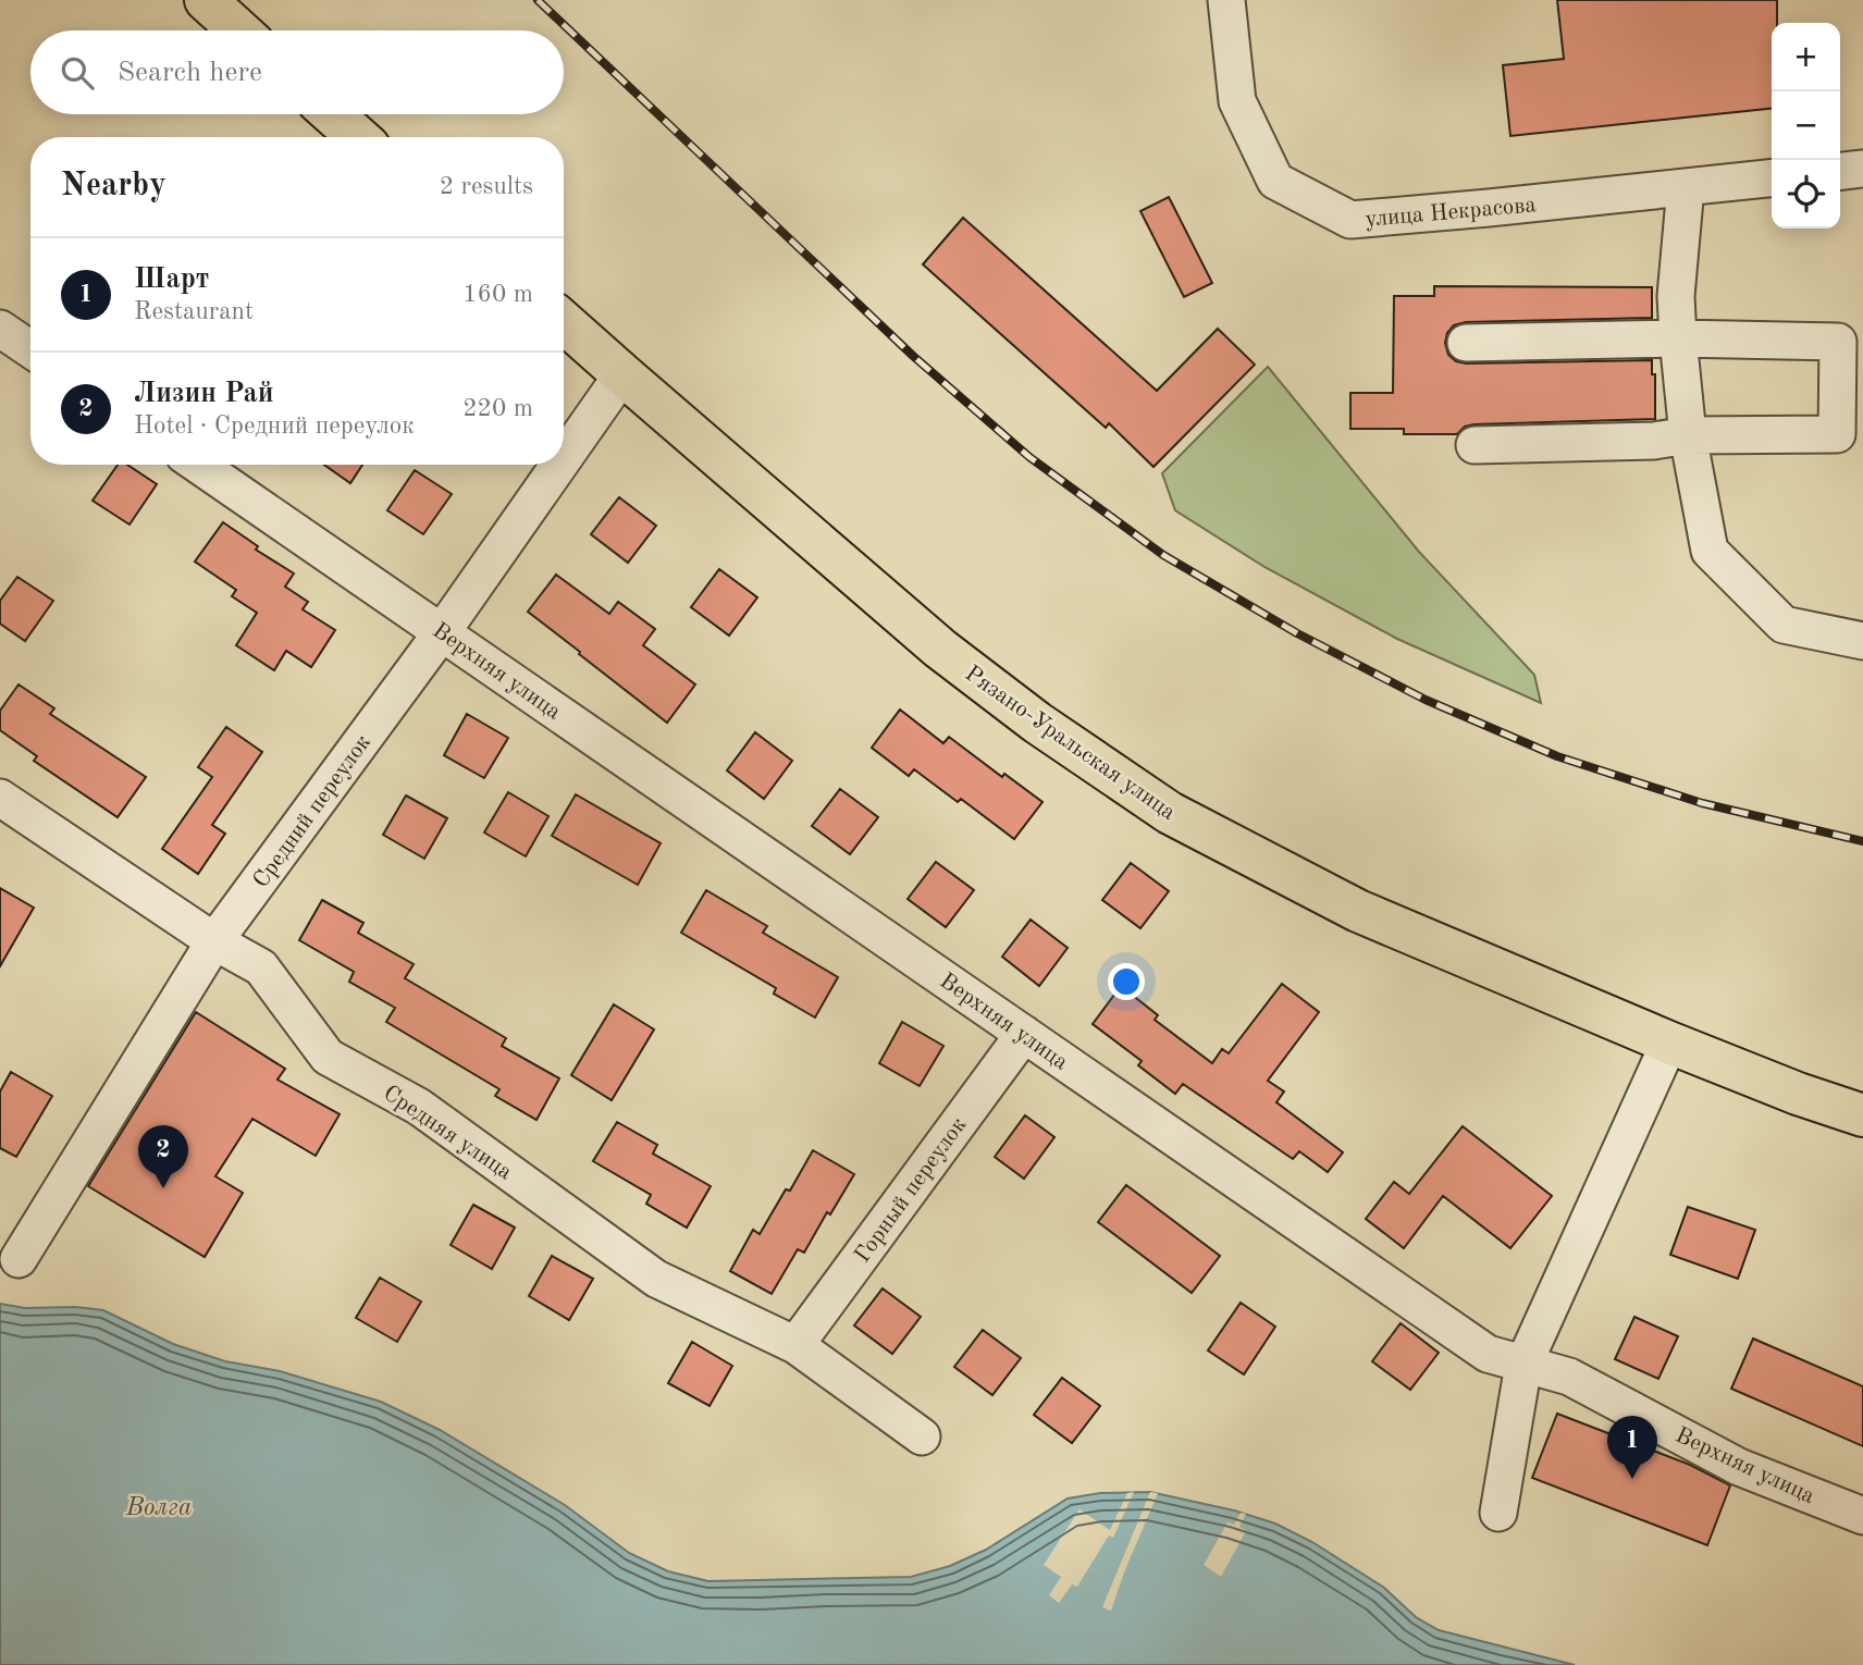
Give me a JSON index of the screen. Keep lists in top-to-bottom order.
{
  "streets": {
    "main road": ["Рязано-Уральская улица"],
    "street": [
      "улица Некрасова",
      "Верхняя улица",
      "Средний переулок",
      "Средняя улица",
      "Горный переулок"
    ]
  },
  "crossings": [
    ["Верхняя улица", "Средний переулок"],
    ["Верхняя улица", "Горный переулок"],
    ["Рязано-Уральская улица", "Средний переулок"],
    ["Средний переулок", "Средняя улица"],
    ["Средняя улица", "Горный переулок"]
  ],
  "water": ["Волга"],
  "page": {
    "map_buttons": ["+", "−"],
    "search": "Search here",
    "heading": ["Nearby", "2 results"],
    "list": [
      {
        "mark": "1",
        "name": "Шарт",
        "note": "Restaurant",
        "value": "160 m"
      },
      {
        "mark": "2",
        "name": "Лизин Рай",
        "note": "Hotel · Средний переулок",
        "value": "220 m"
      }
    ],
    "pins": ["2", "1"]
  }
}
